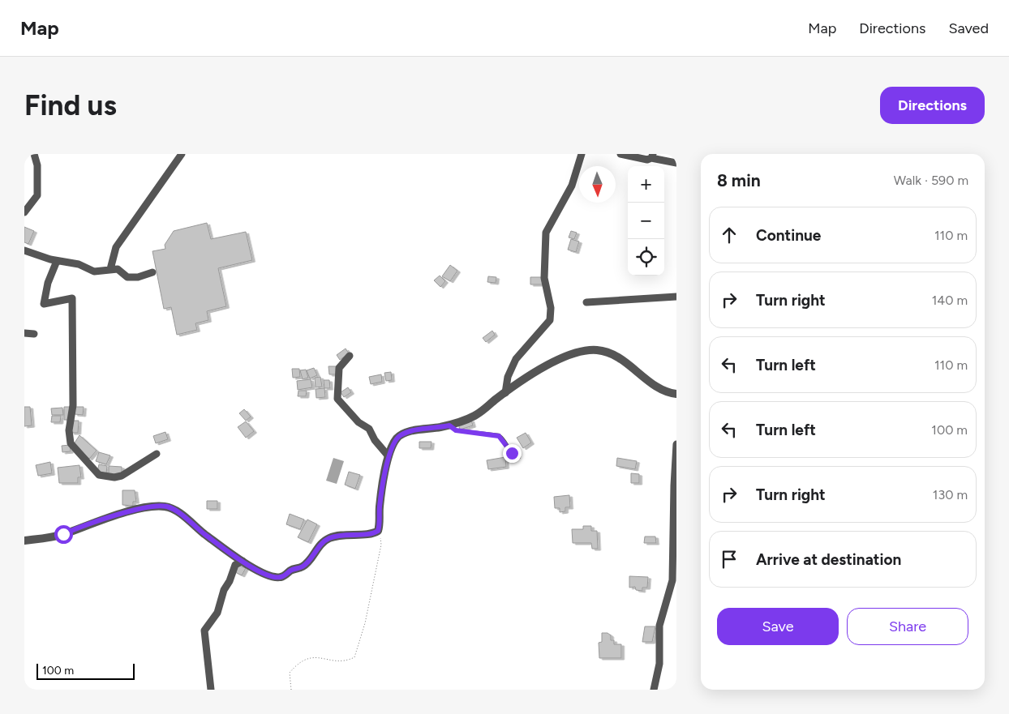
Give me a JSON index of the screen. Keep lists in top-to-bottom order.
{
  "scale_bar": "100 m",
  "north": "bottom",
  "page": {
    "header": "Map",
    "nav": ["Map", "Directions", "Saved"],
    "buttons": [
      "Directions",
      ["Save", "Share"]
    ],
    "title": "Find us",
    "heading": ["8 min", "Walk · 590 m"],
    "map_buttons": ["+", "−"],
    "list": [
      ["Continue", "110 m"],
      ["Turn right", "140 m"],
      ["Turn left", "110 m"],
      ["Turn left", "100 m"],
      ["Turn right", "130 m"],
      "Arrive at destination"
    ],
    "scale": "100 m"
  }
}
